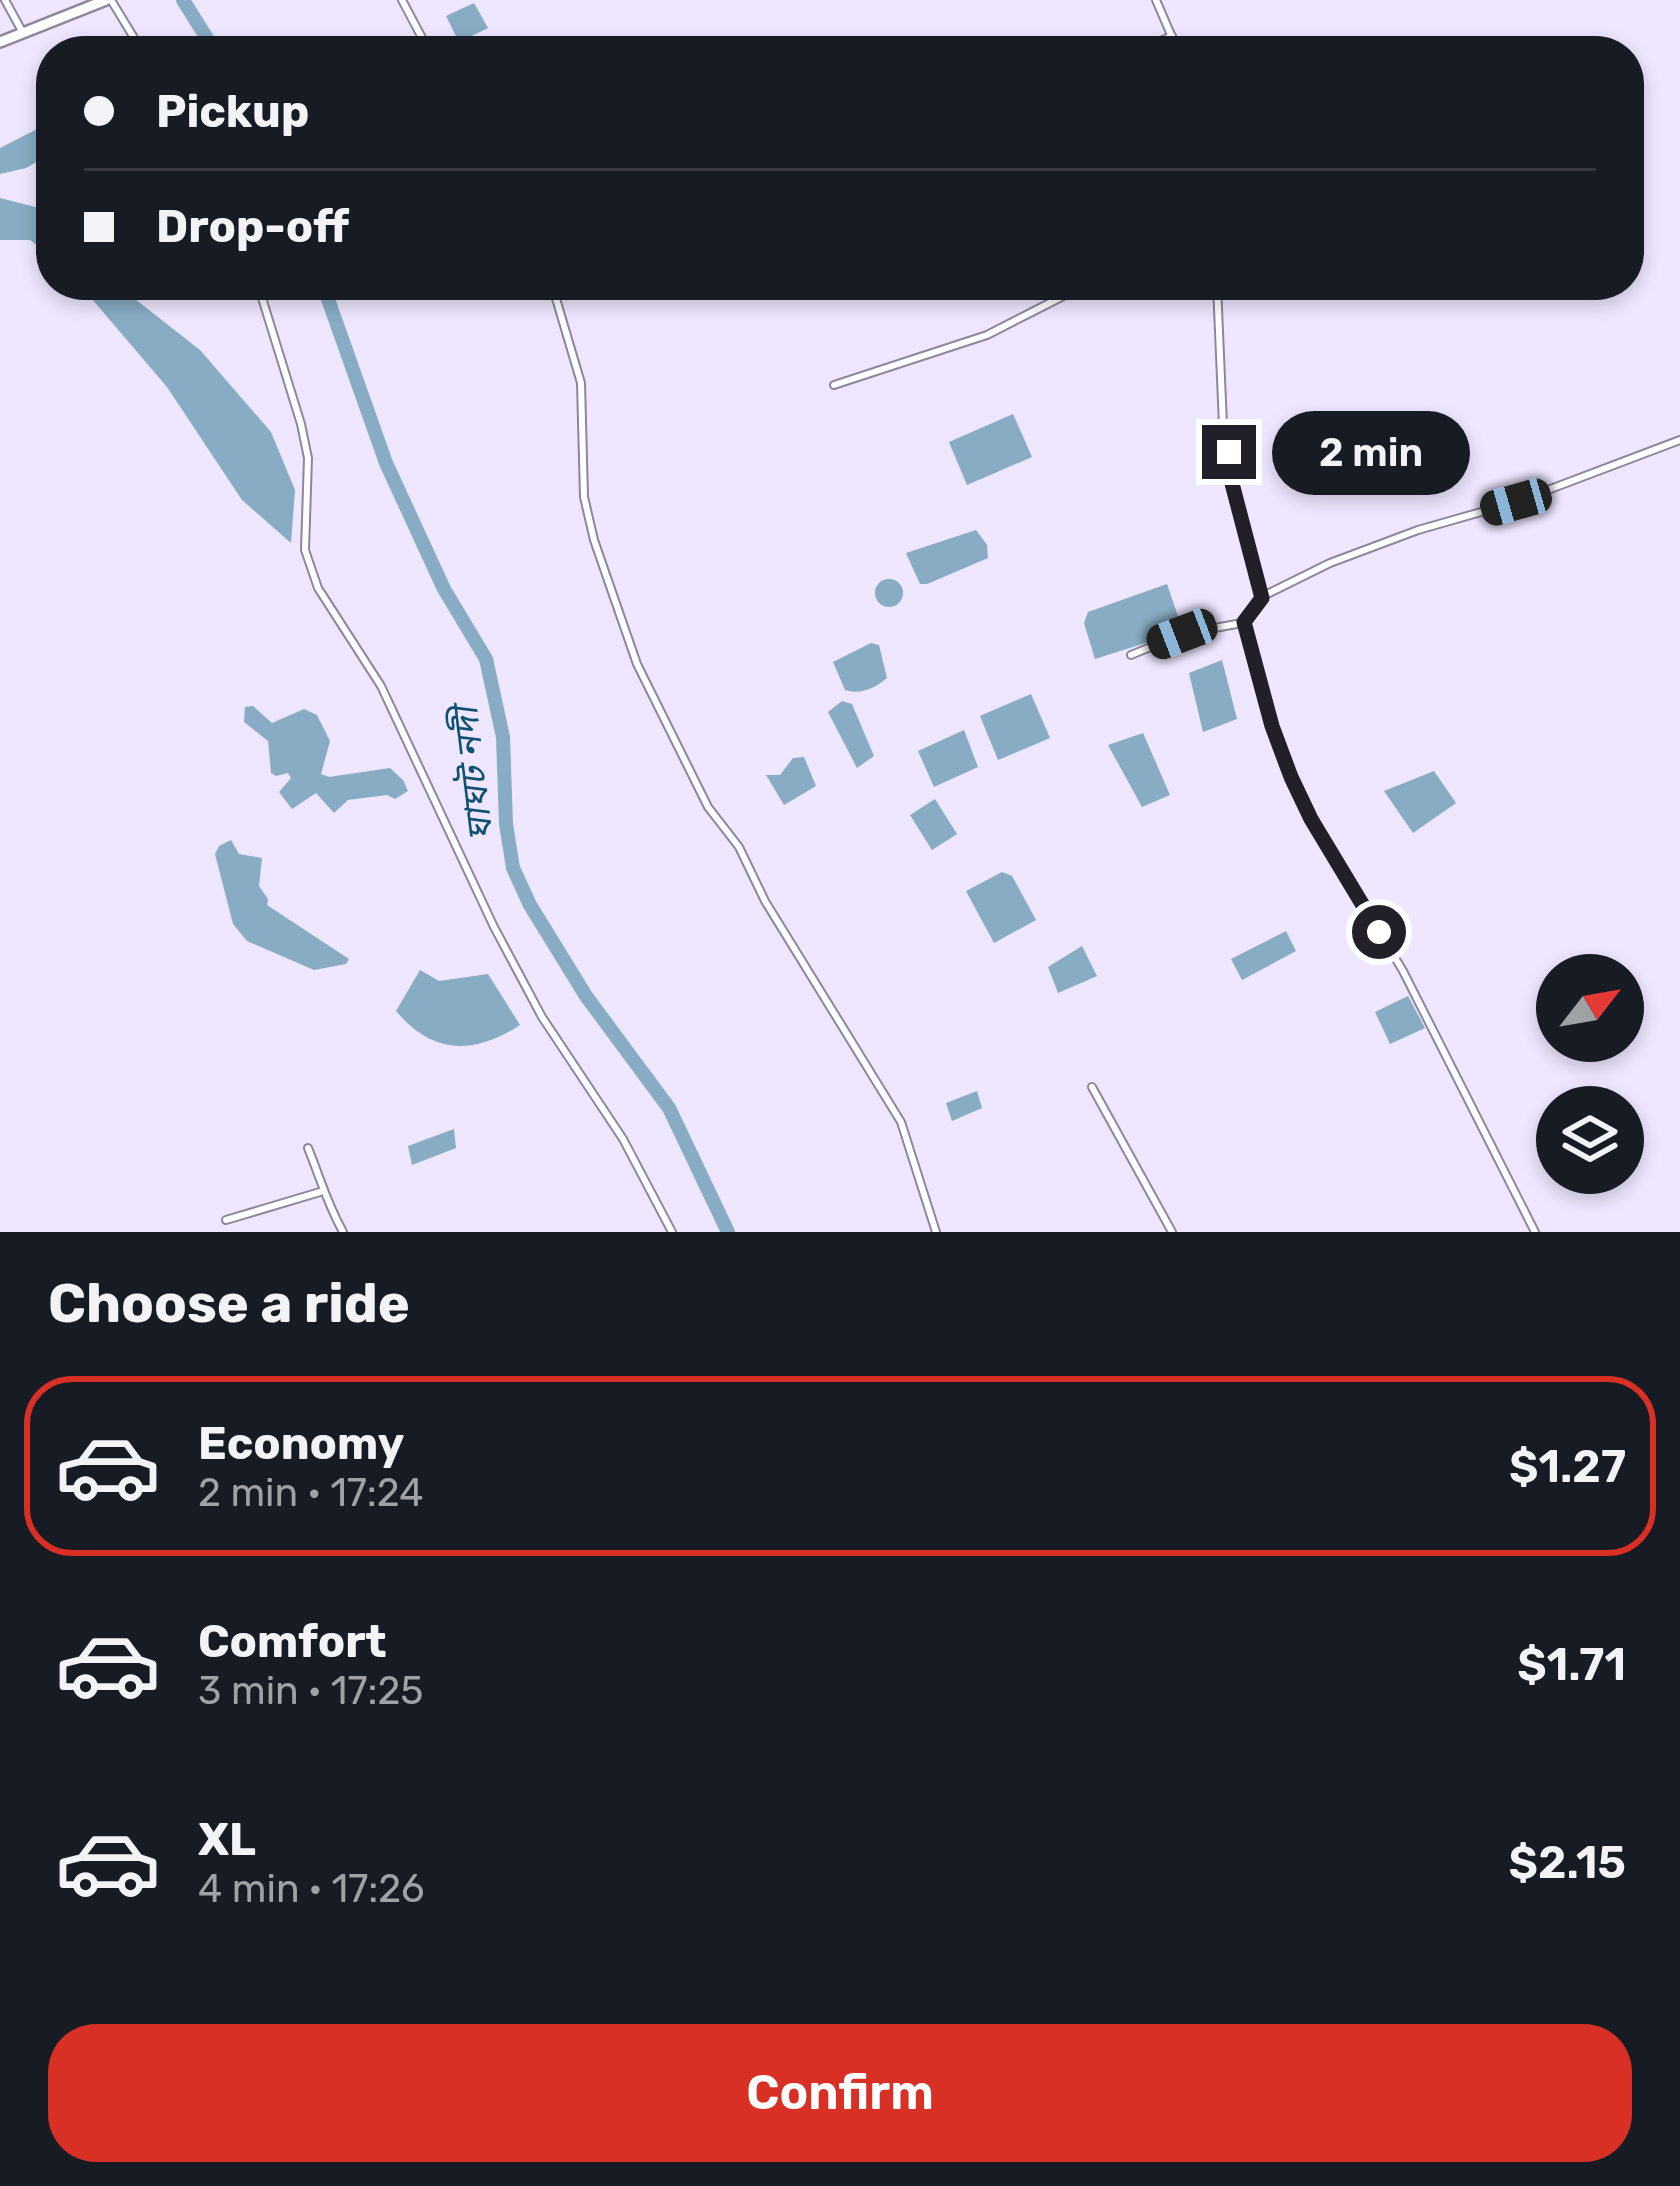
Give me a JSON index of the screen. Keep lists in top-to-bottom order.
{
  "water": ["ঘাঘট নদী"],
  "north": "top right",
  "page": {
    "banner": ["Pickup", "Drop-off"],
    "bubble": "2 min",
    "heading": "Choose a ride",
    "list": [
      {
        "name": "Economy",
        "note": "2 min · 17:24",
        "value": "$1.27"
      },
      {
        "name": "Comfort",
        "note": "3 min · 17:25",
        "value": "$1.71"
      },
      {
        "name": "XL",
        "note": "4 min · 17:26",
        "value": "$2.15"
      }
    ],
    "buttons": "Confirm"
  }
}
